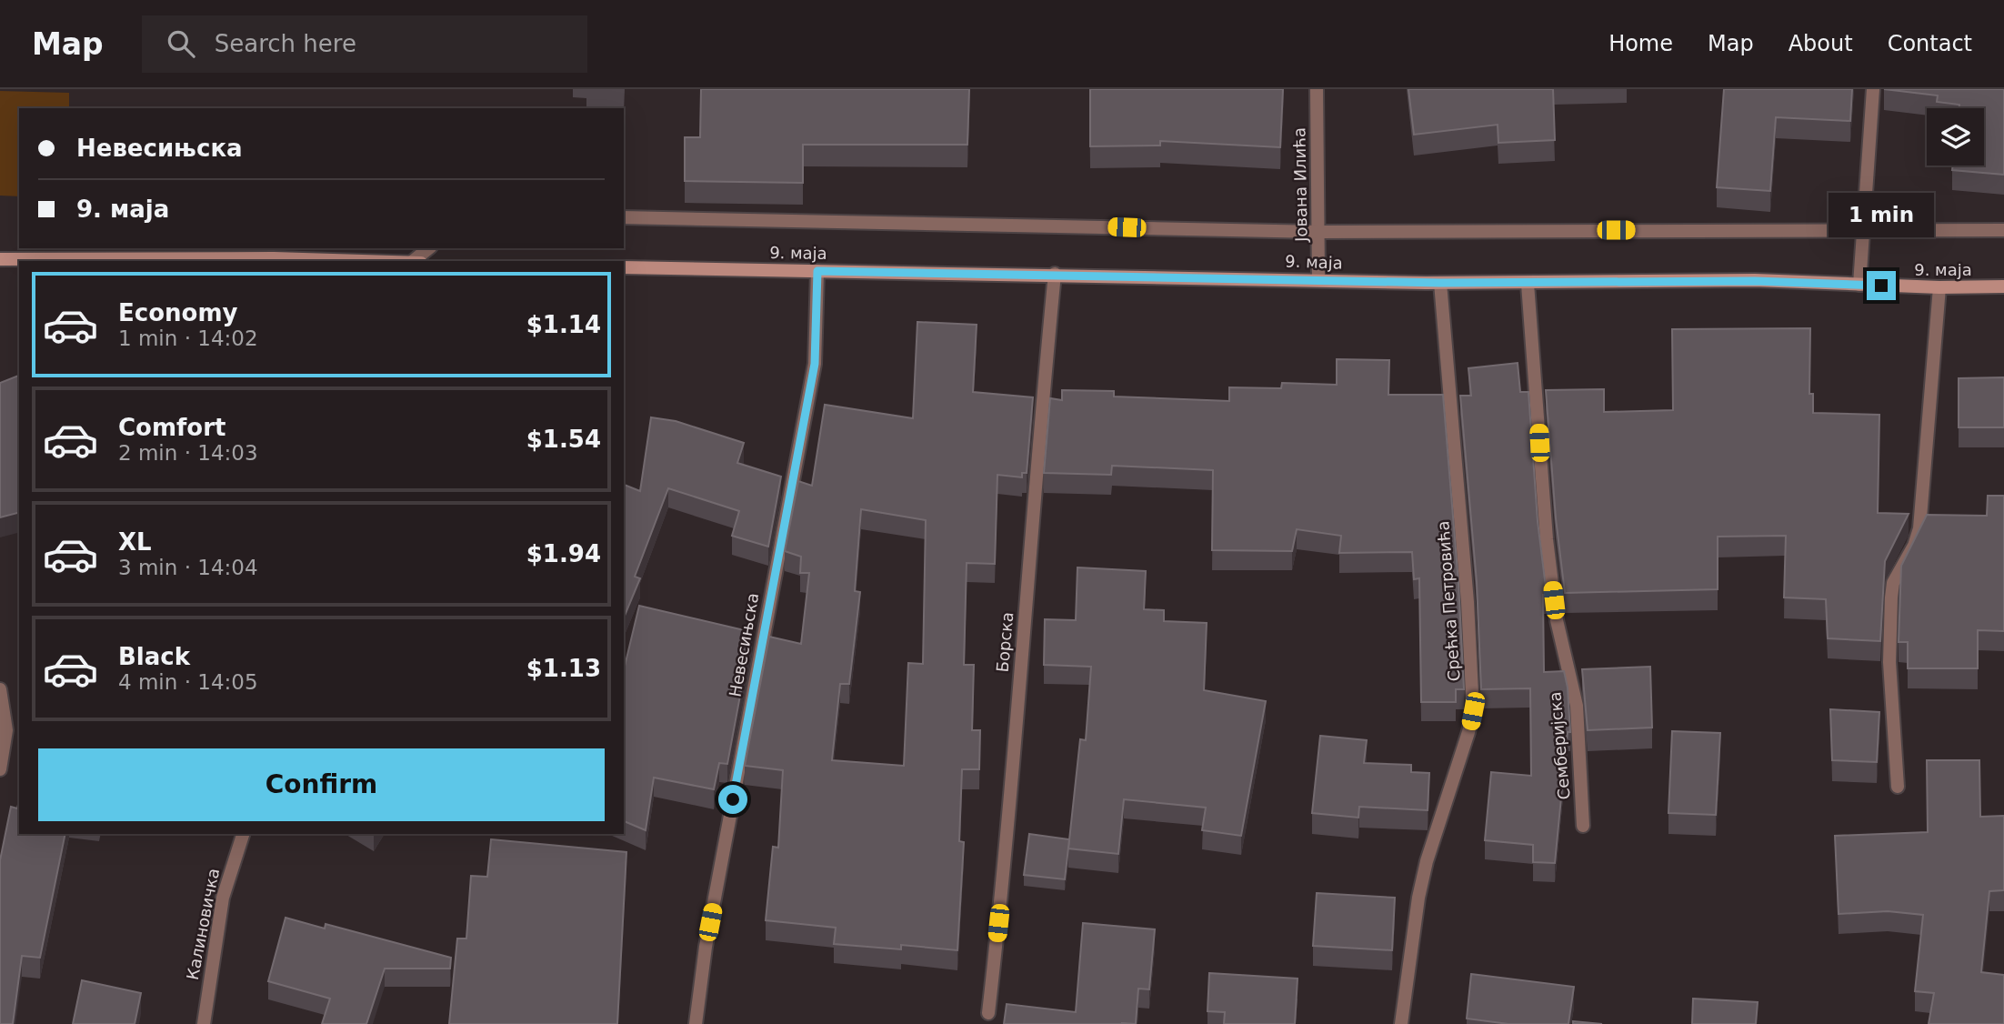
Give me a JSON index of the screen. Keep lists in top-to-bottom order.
{
  "streets": {
    "main road": ["9. маја"],
    "street": [
      "Јована Илића",
      "Срећка Петровића",
      "Борска",
      "Невесињска",
      "Семберијска",
      "Калиновичка"
    ]
  },
  "crossings": [
    ["Јована Илића", "9. маја"],
    ["9. маја", "Срећка Петровића"],
    ["9. маја", "Борска"],
    ["9. маја", "Невесињска"],
    ["9. маја", "Семберијска"]
  ],
  "page": {
    "header": "Map",
    "search": "Search here",
    "nav": [
      "Home",
      "Map",
      "About",
      "Contact"
    ],
    "banner": ["Невесињска", "9. маја"],
    "bubble": "1 min",
    "list": [
      {
        "name": "Economy",
        "note": "1 min · 14:02",
        "value": "$1.14"
      },
      {
        "name": "Comfort",
        "note": "2 min · 14:03",
        "value": "$1.54"
      },
      {
        "name": "XL",
        "note": "3 min · 14:04",
        "value": "$1.94"
      },
      {
        "name": "Black",
        "note": "4 min · 14:05",
        "value": "$1.13"
      }
    ],
    "buttons": "Confirm"
  }
}
